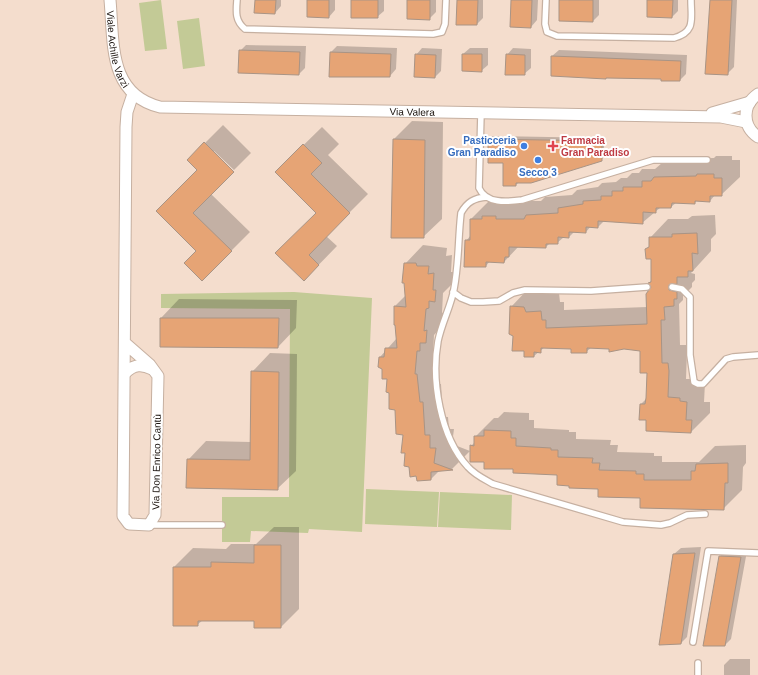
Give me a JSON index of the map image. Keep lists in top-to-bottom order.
{
  "streets": {
    "street": ["Viale Achille Varzi", "Via Valera", "Via Don Enrico Cantù"]
  },
  "crossings": [
    ["Viale Achille Varzi", "Via Valera"],
    ["Viale Achille Varzi", "Via Don Enrico Cantù"],
    ["Via Valera", "Via Don Enrico Cantù"]
  ],
  "places": {
    "other": ["Pasticceria Gran Paradiso", "Secco 3"],
    "health": ["Farmacia Gran Paradiso"]
  }
}
